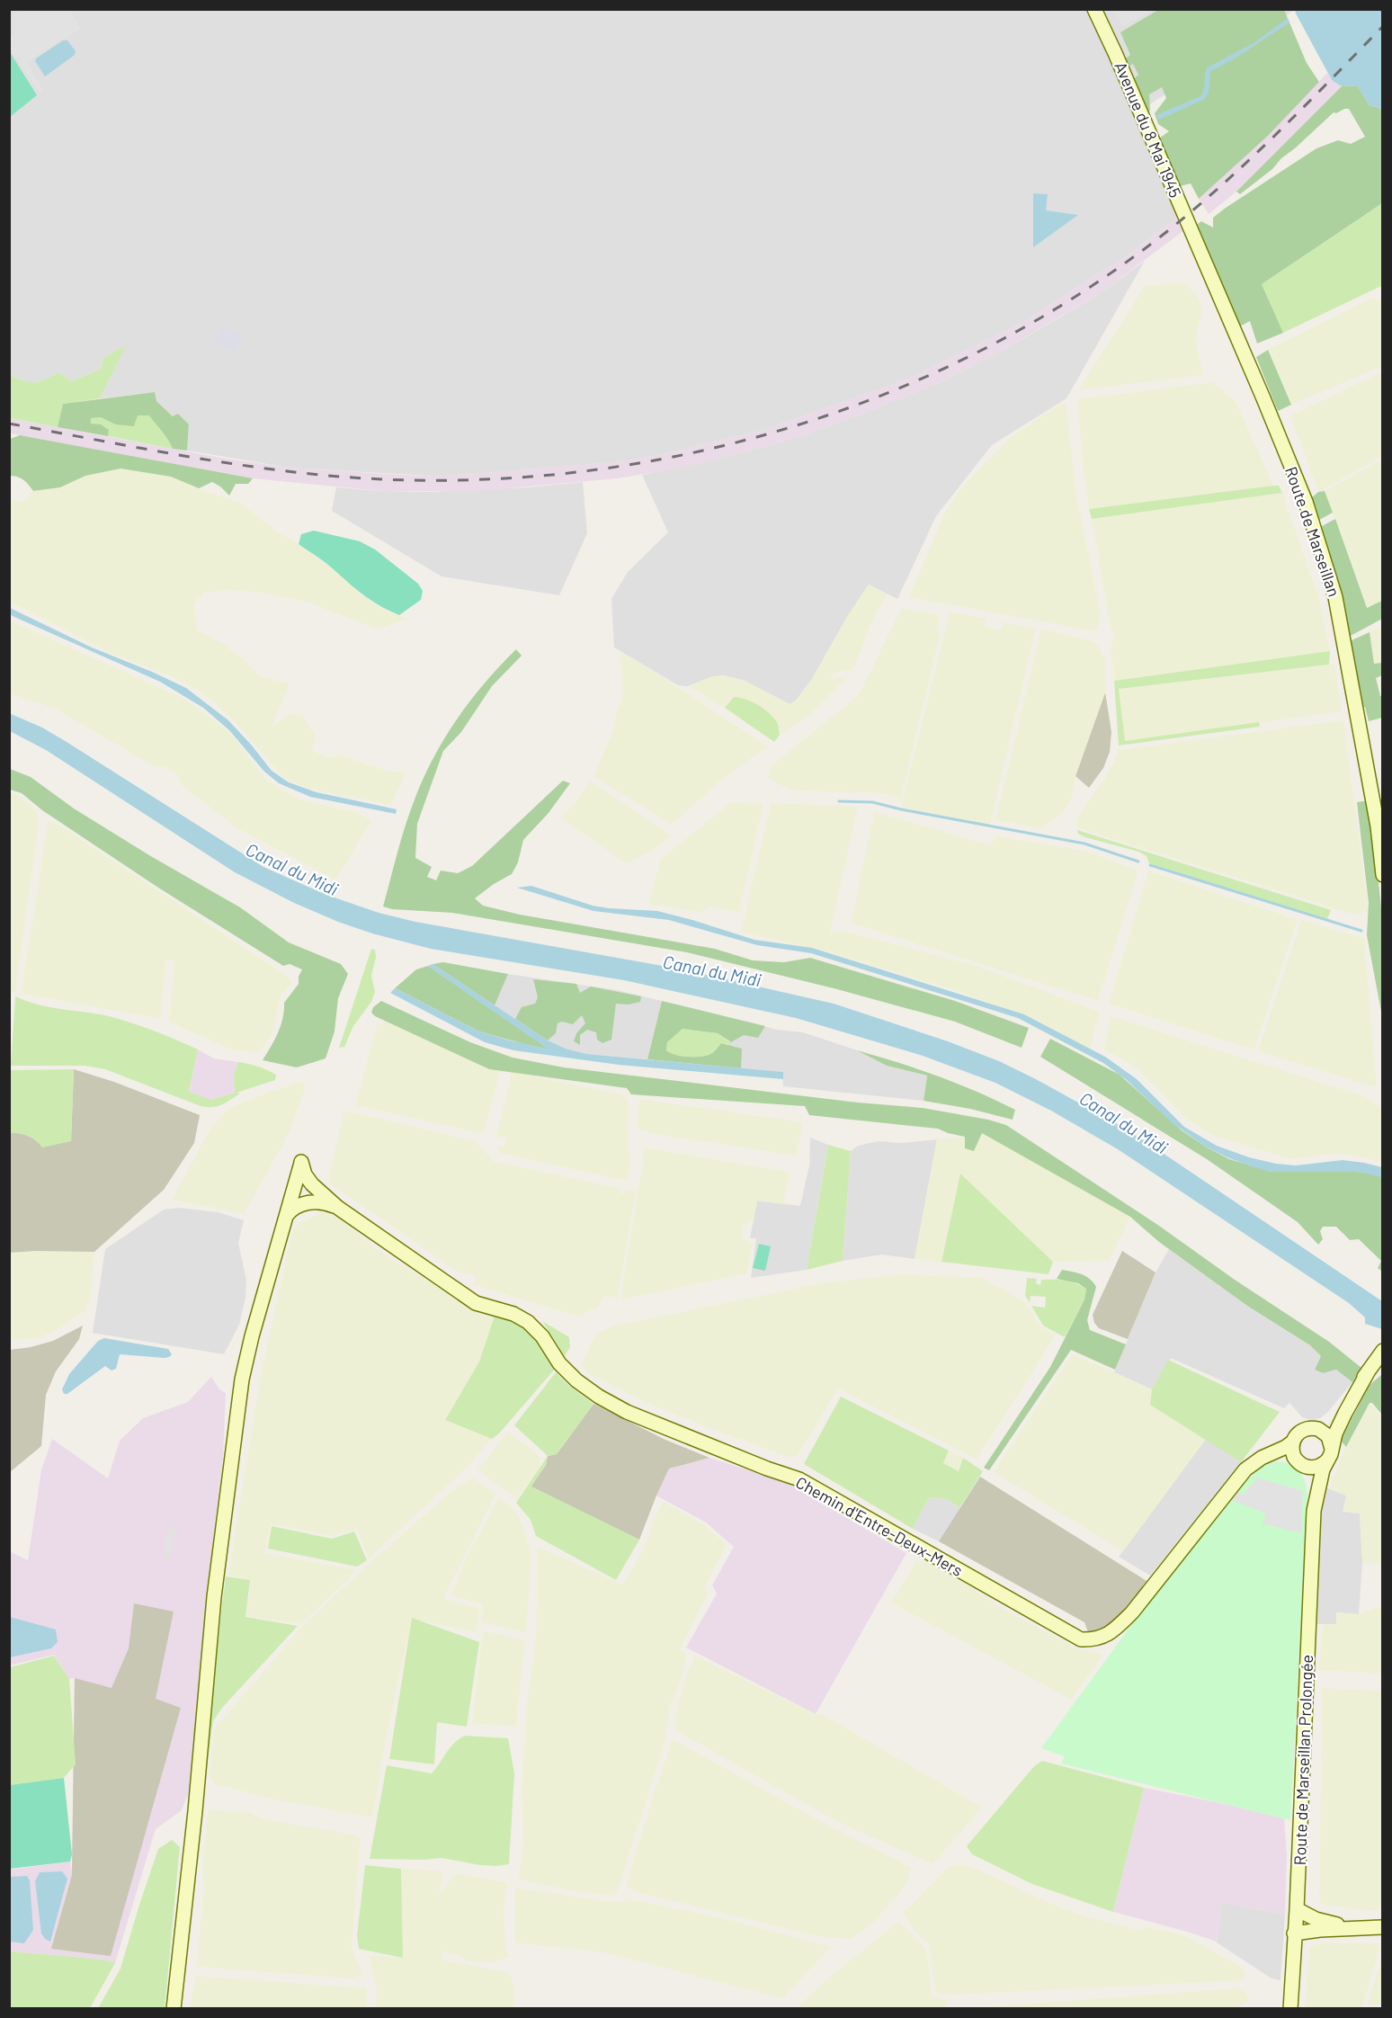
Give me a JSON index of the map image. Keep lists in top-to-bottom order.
{
  "streets": {
    "street": [
      "Avenue du 8 Mai 1945",
      "Route de Marseillan",
      "Chemin d'Entre-Deux-Mers",
      "Route de Marseillan Prolongée"
    ]
  },
  "crossings": [
    ["Avenue du 8 Mai 1945", "Route de Marseillan"],
    ["Chemin d'Entre-Deux-Mers", "Route de Marseillan Prolongée"]
  ],
  "water": ["Canal du Midi"]
}
